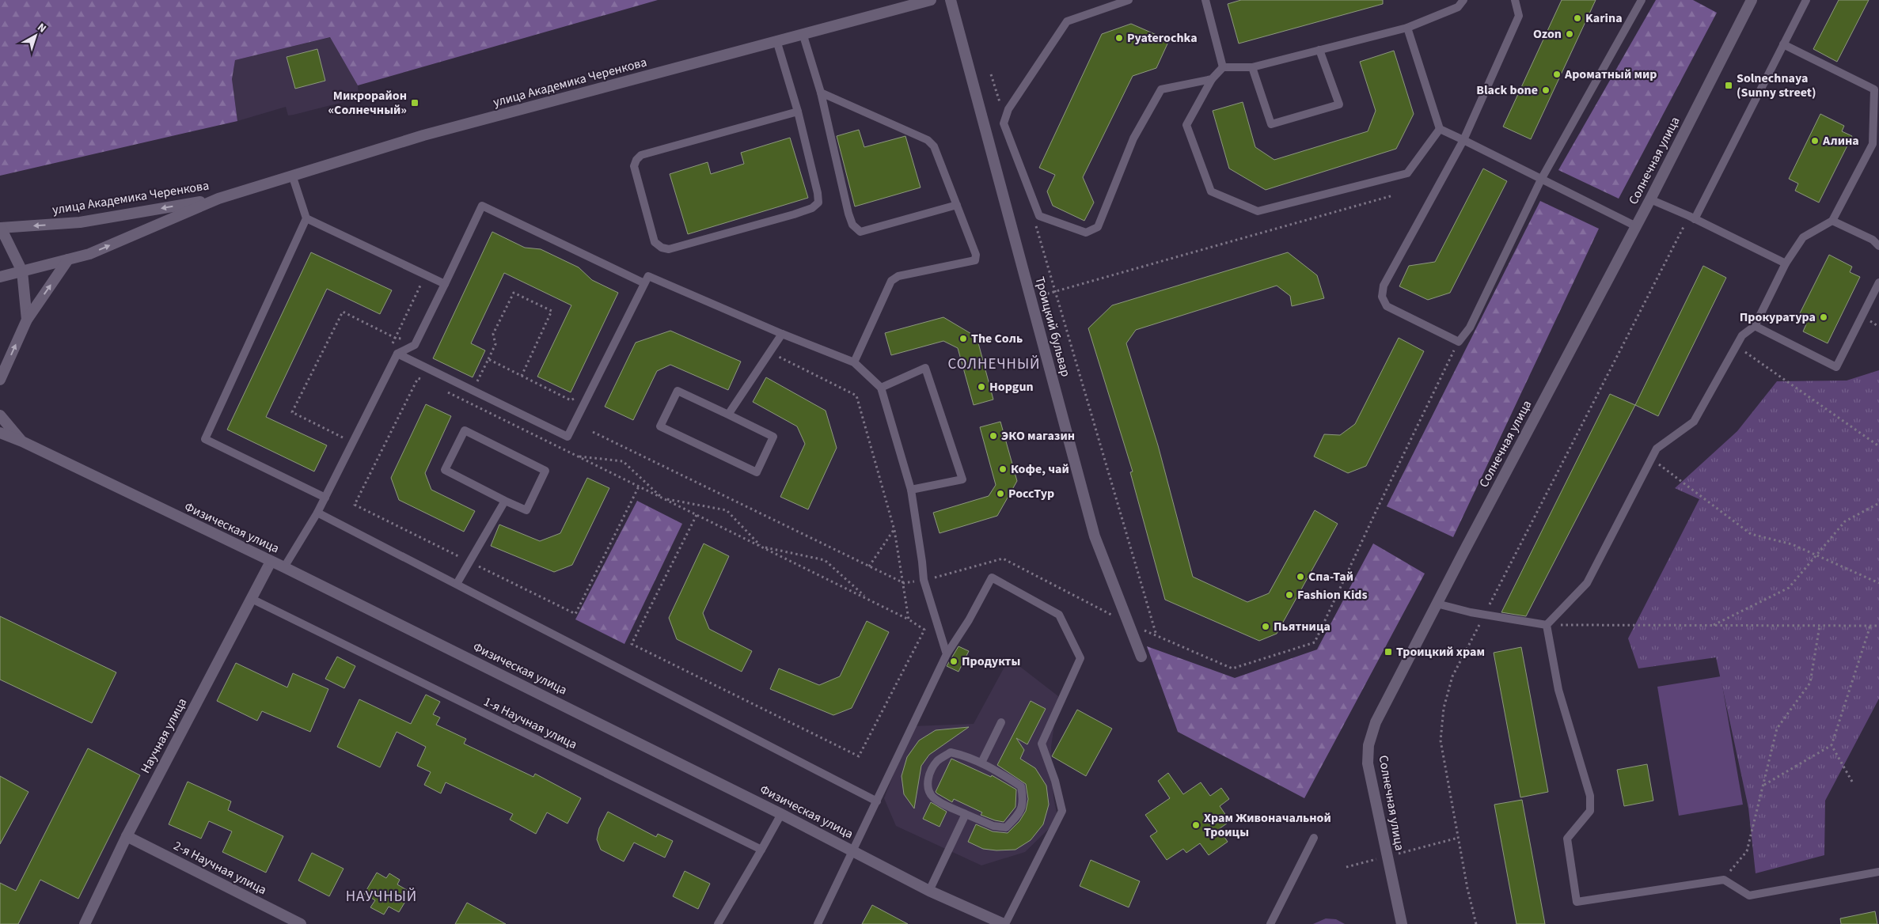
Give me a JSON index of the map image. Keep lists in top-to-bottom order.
{
  "streets": {
    "street": [
      "улица Академика Черенкова",
      "Солнечная улица",
      "Троицкий бульвар",
      "Физическая улица",
      "Научная улица",
      "2-я Научная улица"
    ],
    "lane": ["1-я Научная улица"]
  },
  "crossings": [
    ["Физическая улица", "Научная улица"],
    ["1-я Научная улица", "Научная улица"],
    ["Научная улица", "2-я Научная улица"]
  ],
  "districts": ["СОЛНЕЧНЫЙ", "НАУЧНЫЙ"],
  "places": {
    "other": [
      "Karina",
      "Ozon",
      "Pyaterochka",
      "Ароматный мир",
      "Black bone",
      "Алина",
      "Прокуратура",
      "The Соль",
      "Hopgun",
      "ЭКО магазин",
      "Кофе, чай",
      "РоссТур",
      "Спа-Тай",
      "Fashion Kids",
      "Пьятница",
      "Продукты",
      "Храм Живоначальной Троицы"
    ],
    "transit": ["Solnechnaya (Sunny street)", "Микрорайон «Солнечный»", "Троицкий храм"]
  },
  "north": "top right"
}
